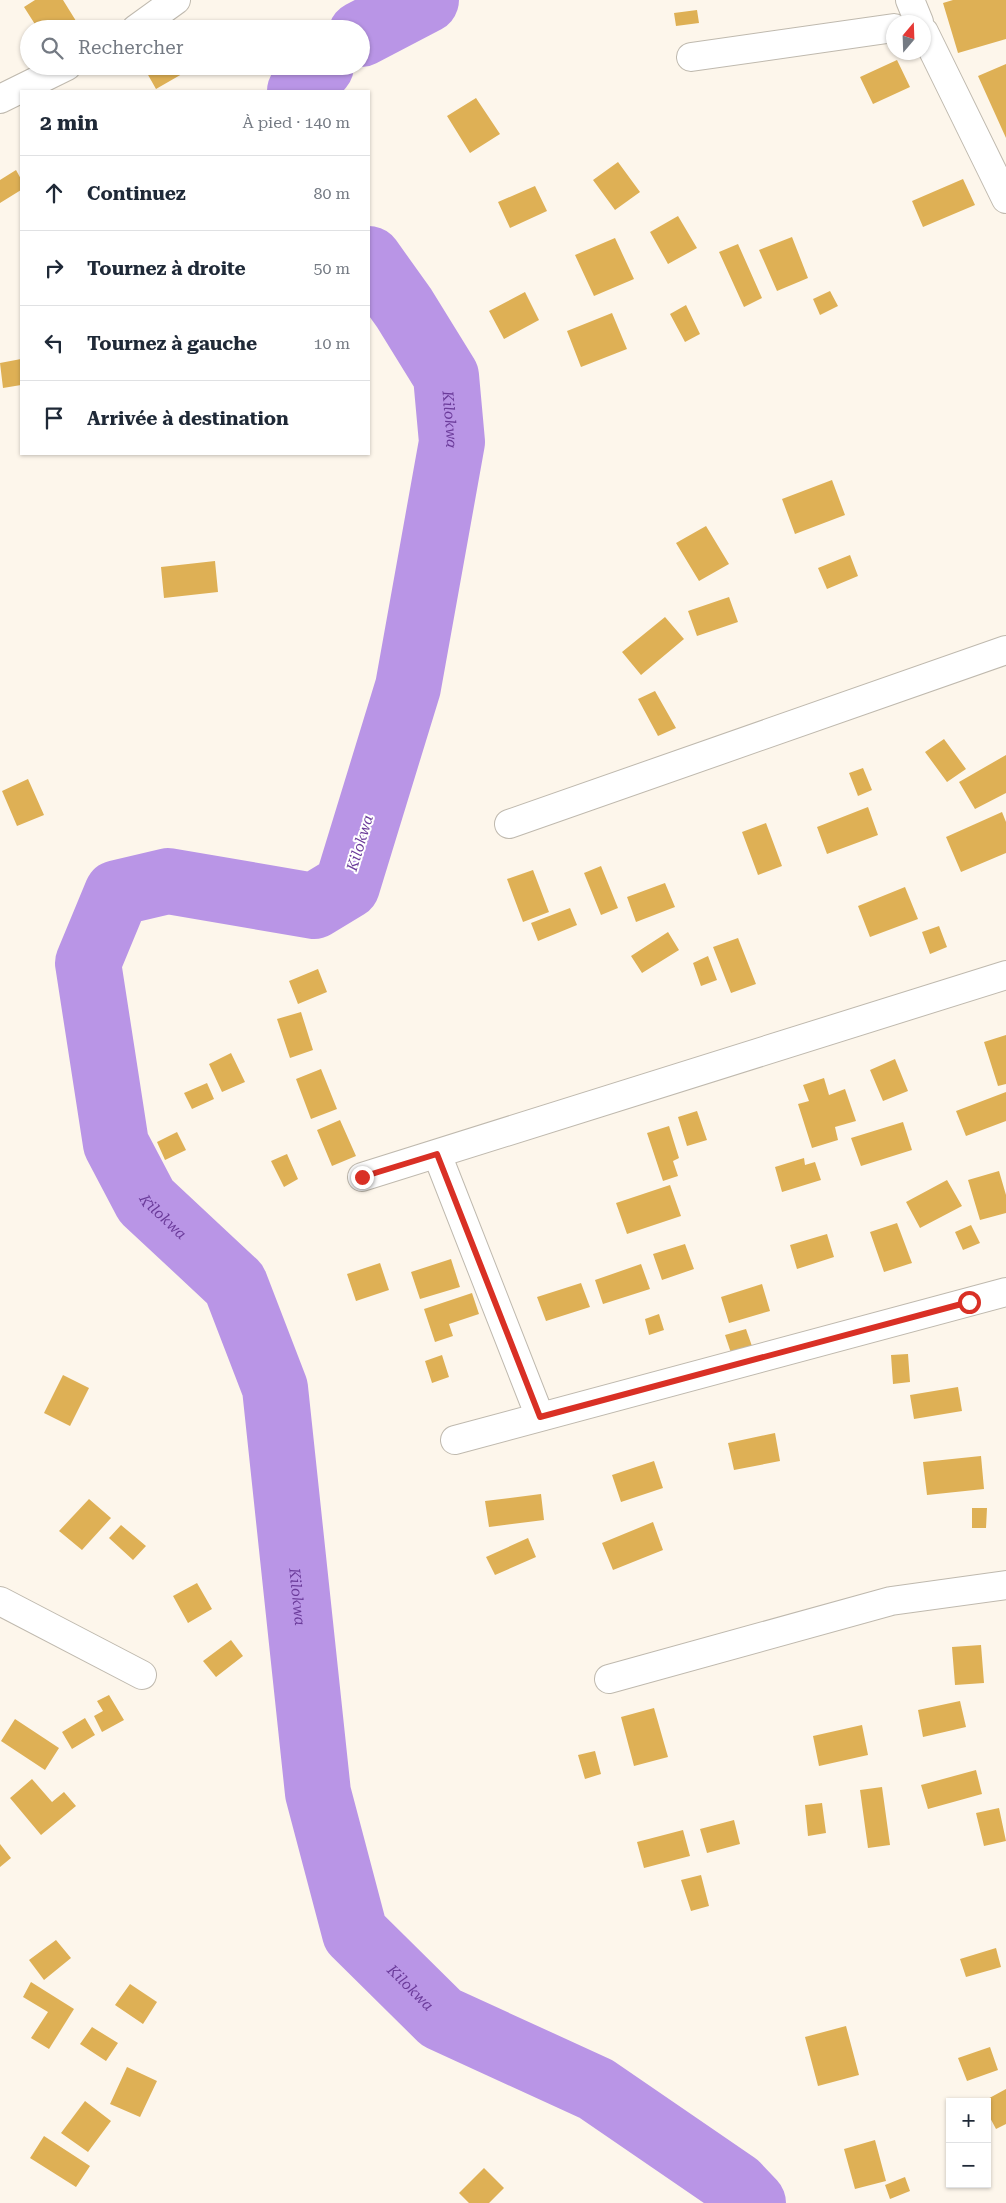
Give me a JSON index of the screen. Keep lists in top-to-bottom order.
{
  "water": ["Kilokwa"],
  "north": "top",
  "page": {
    "search": "Rechercher",
    "heading": ["2 min", "À pied · 140 m"],
    "list": [
      ["Continuez", "80 m"],
      ["Tournez à droite", "50 m"],
      ["Tournez à gauche", "10 m"],
      "Arrivée à destination"
    ],
    "map_buttons": ["+", "−"]
  }
}
